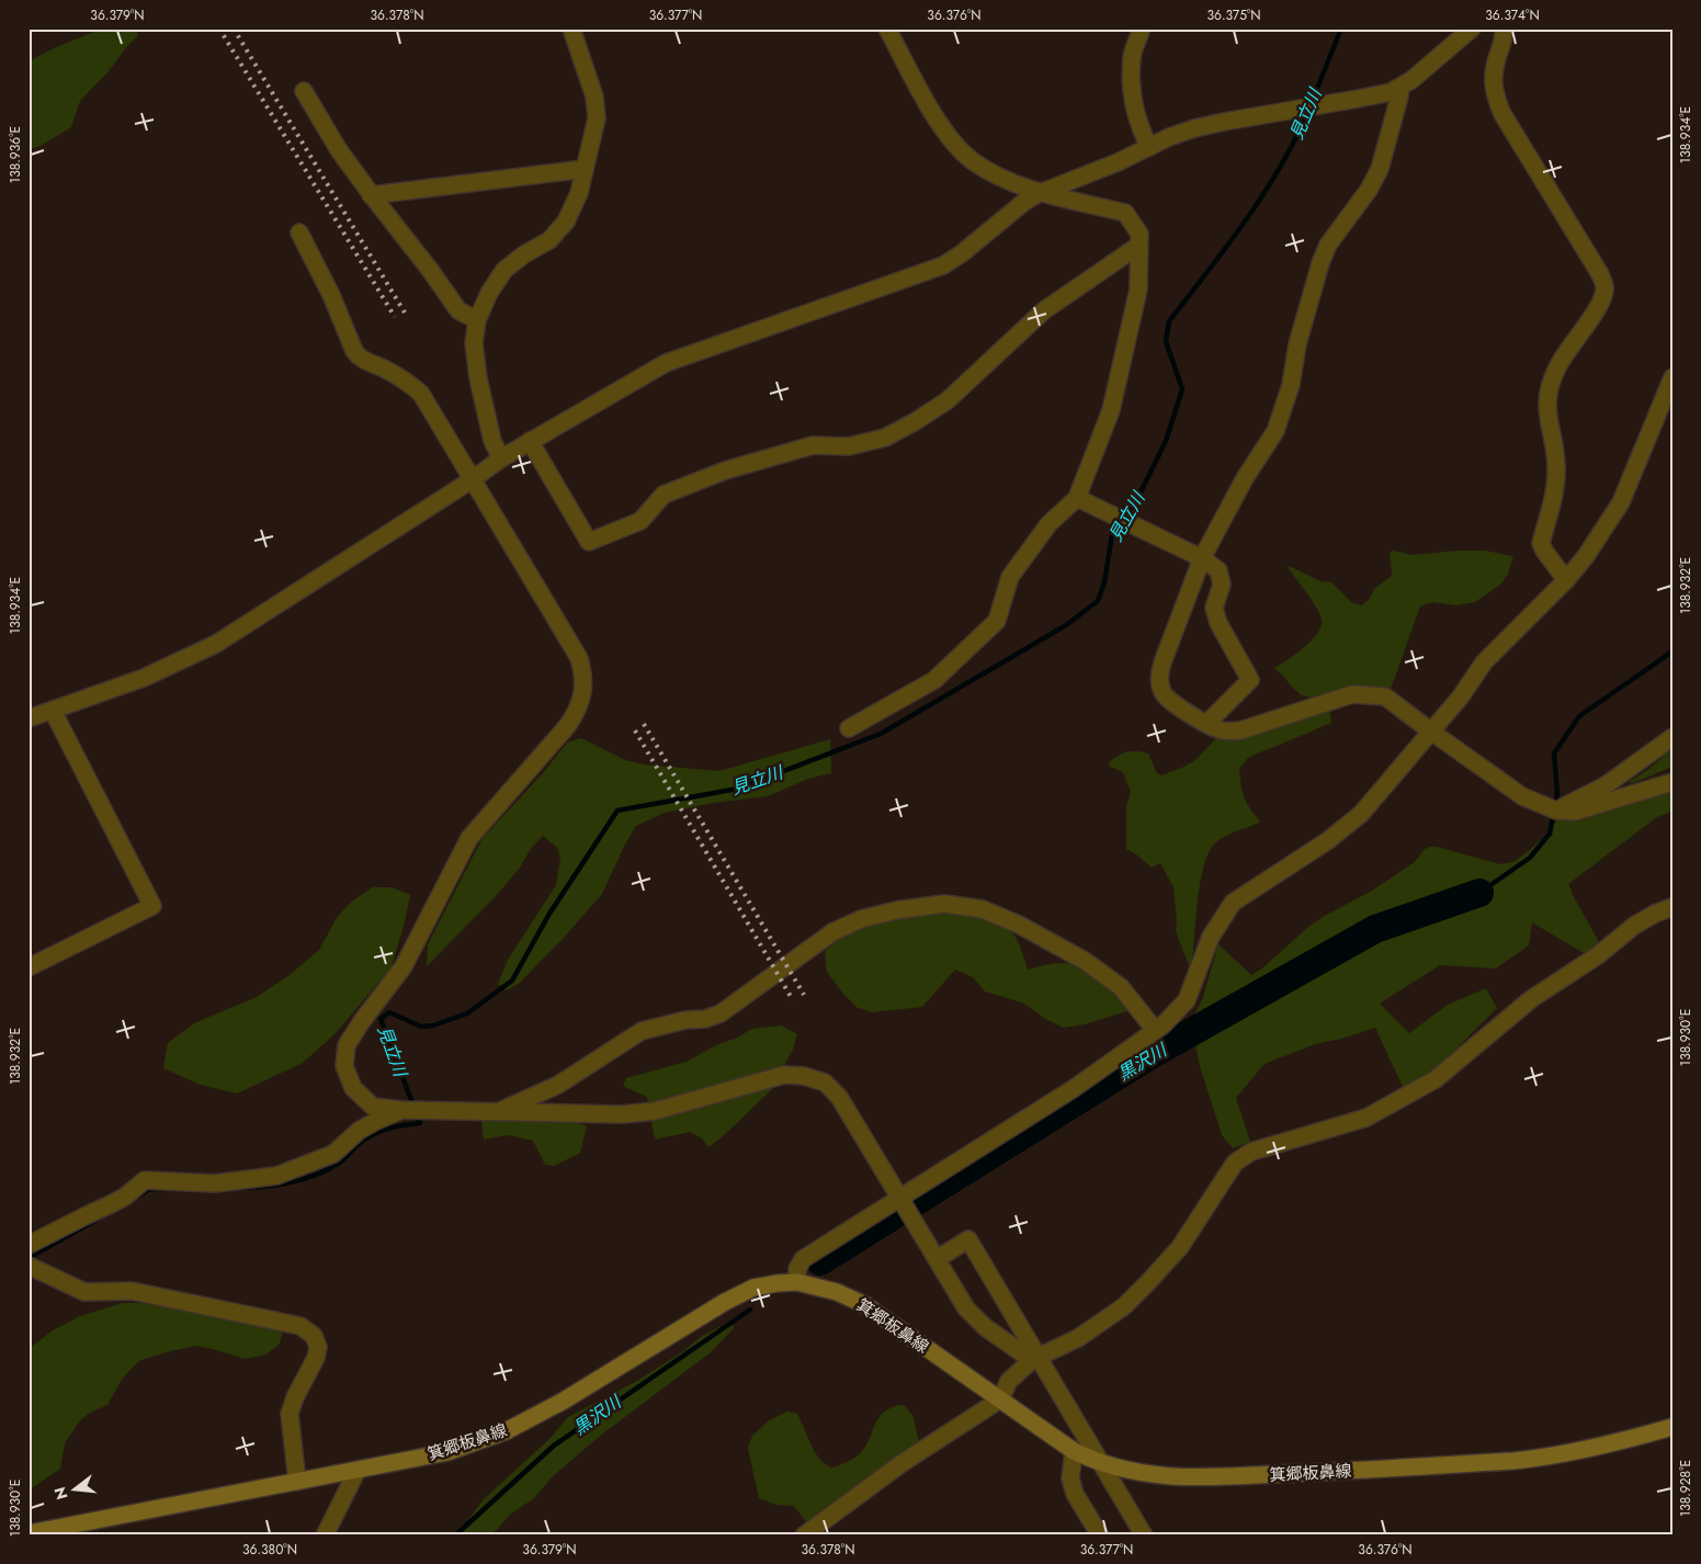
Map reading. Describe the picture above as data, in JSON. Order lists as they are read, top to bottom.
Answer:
{
  "streets": {
    "main road": ["箕郷板鼻線"]
  },
  "water": ["見立川", "黒沢川"],
  "north": "left",
  "coordinates": [
    "36.379°N",
    "36.378°N",
    "36.377°N",
    "36.376°N",
    "36.375°N",
    "36.374°N",
    "138.934°E",
    "138.936°E",
    "138.932°E",
    "138.930°E",
    "138.928°E",
    "36.380°N"
  ]
}
